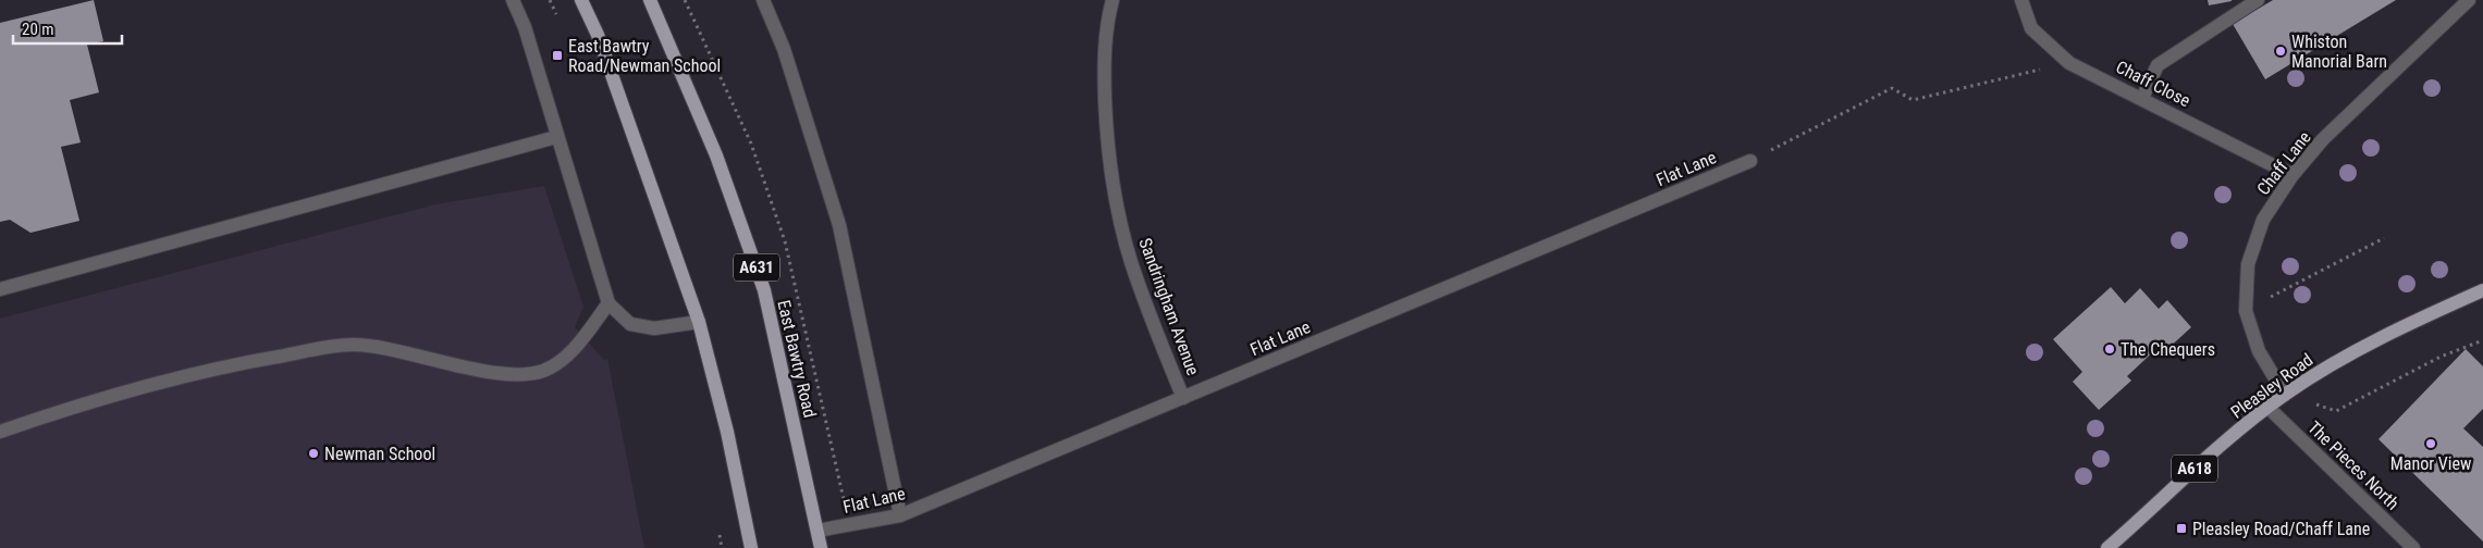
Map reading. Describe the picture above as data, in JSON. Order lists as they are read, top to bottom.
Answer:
{
  "streets": {
    "main road": [
      "A631",
      "East Bawtry Road",
      "Pleasley Road",
      "A618"
    ],
    "street": [
      "Chaff Close",
      "Chaff Lane",
      "Flat Lane",
      "Sandringham Avenue",
      "The Pieces North"
    ]
  },
  "crossings": [
    ["Chaff Close", "Chaff Lane"],
    ["Chaff Lane", "Pleasley Road"],
    ["Flat Lane", "Sandringham Avenue"],
    ["Flat Lane", "East Bawtry Road"],
    ["Pleasley Road", "The Pieces North"]
  ],
  "places": {
    "other": [
      "Whiston Manorial Barn",
      "The Chequers",
      "Manor View",
      "Newman School"
    ],
    "transit": ["East Bawtry Road/Newman School", "Pleasley Road/Chaff Lane"]
  },
  "scale_bar": "20 m"
}
